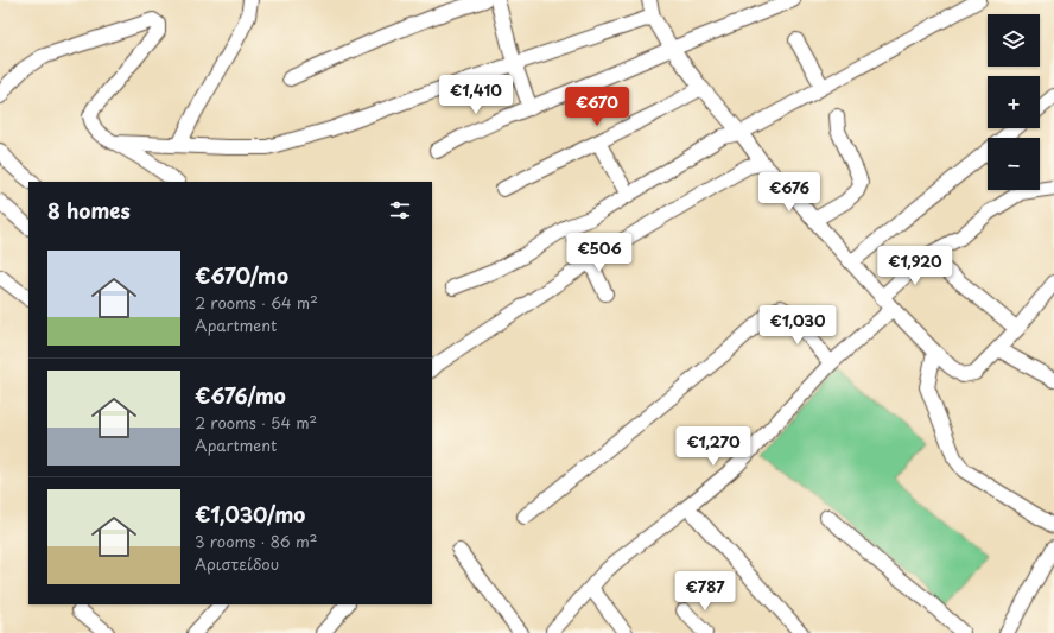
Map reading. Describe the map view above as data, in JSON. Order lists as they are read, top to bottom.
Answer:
{
  "page": {
    "map_buttons": ["+", "−"],
    "price": [
      "€1,410",
      "€670",
      "€676",
      "€506",
      "€1,920",
      "€1,030",
      "€1,270",
      "€787"
    ],
    "heading": "8 homes",
    "list": [
      {
        "name": "€670/mo",
        "note": "2 rooms · 64 m² · Apartment"
      },
      {
        "name": "€676/mo",
        "note": "2 rooms · 54 m² · Apartment"
      },
      {
        "name": "€1,030/mo",
        "note": "3 rooms · 86 m² · Αριστείδου"
      }
    ]
  }
}
